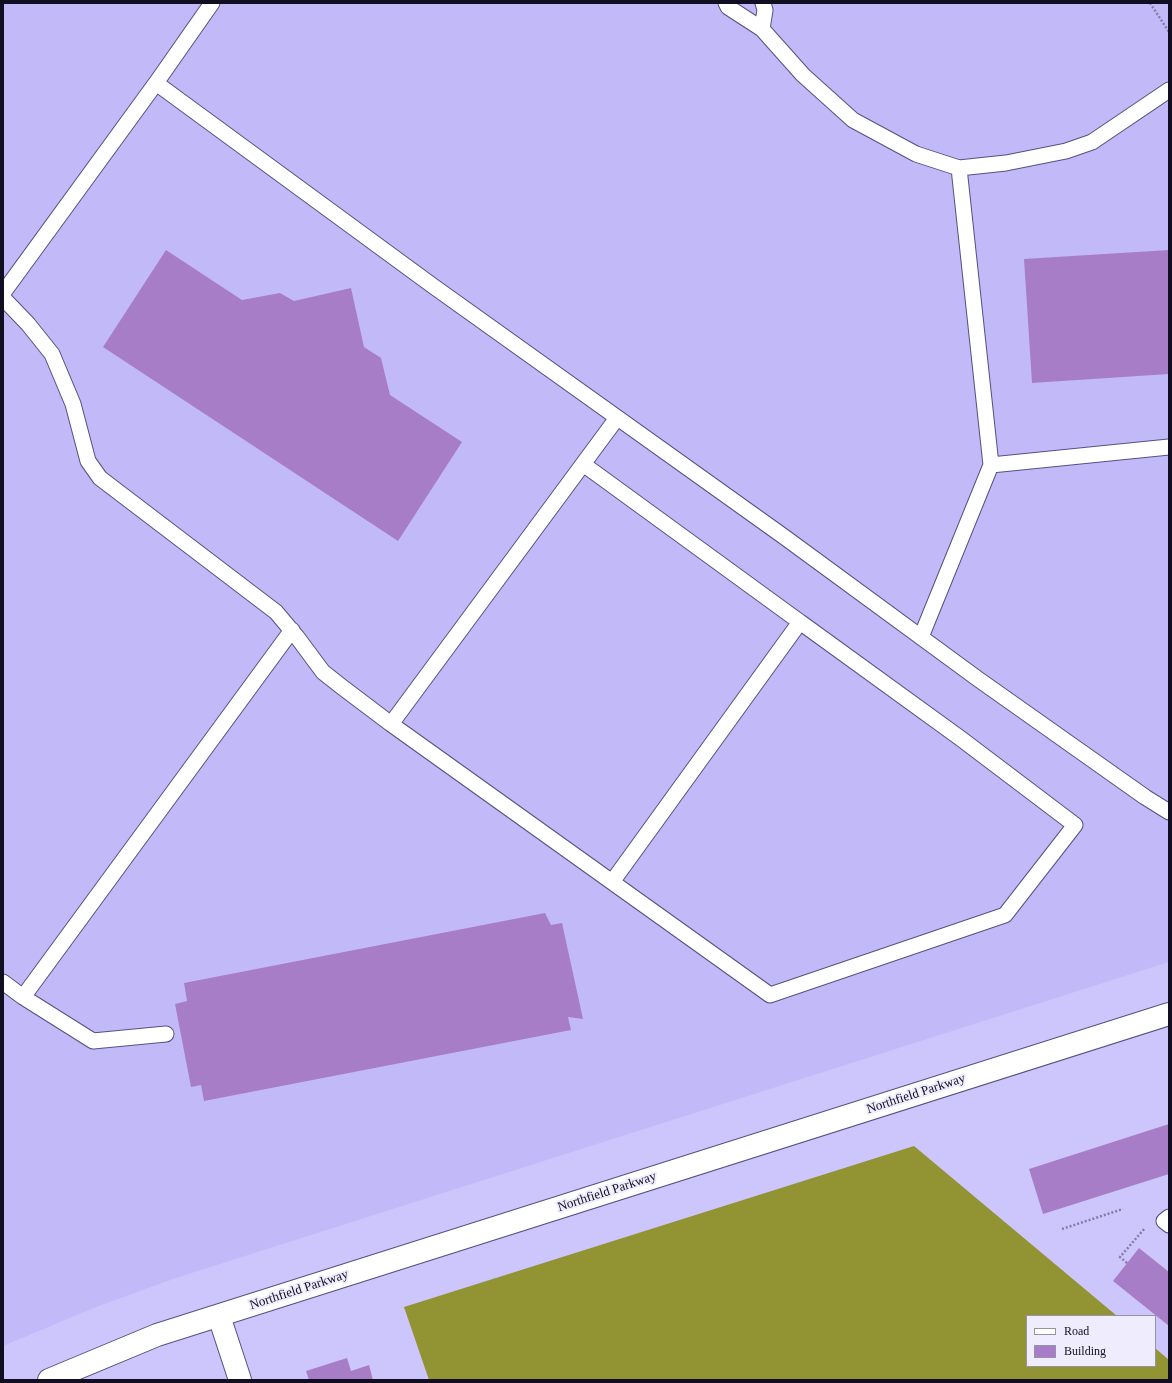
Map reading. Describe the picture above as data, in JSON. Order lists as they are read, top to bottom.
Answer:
{
  "streets": {
    "street": ["Northfield Parkway"]
  },
  "legend": ["Road", "Building"]
}
